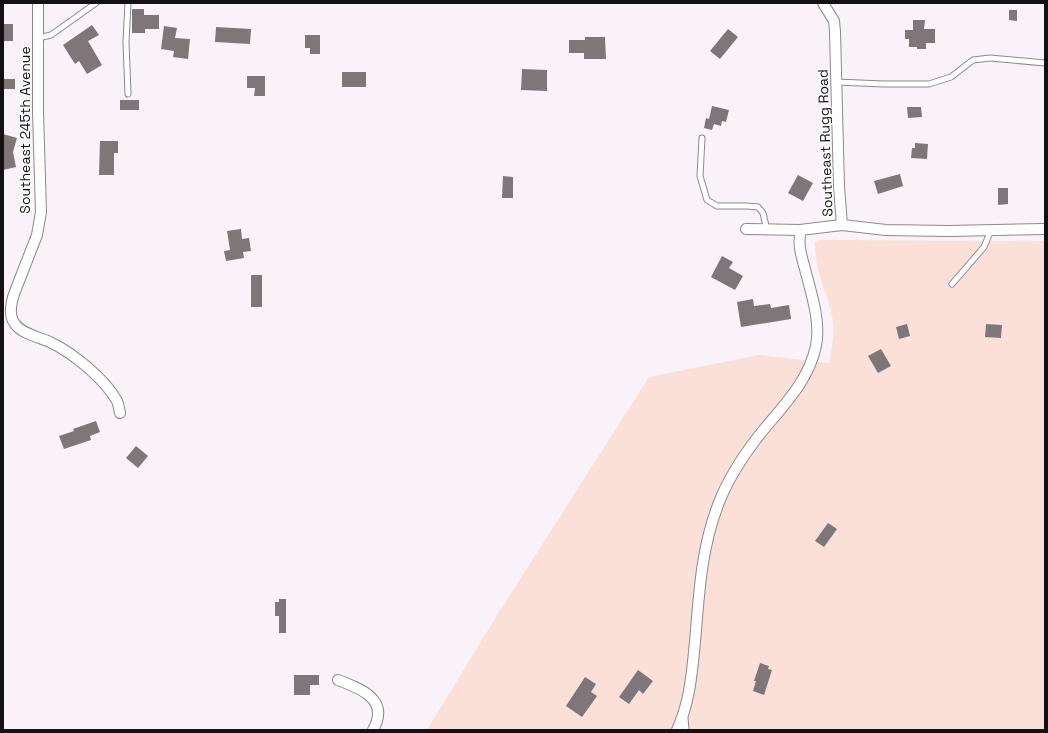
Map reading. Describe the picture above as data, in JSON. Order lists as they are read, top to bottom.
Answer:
{
  "streets": {
    "street": ["Southeast 245th Avenue", "Southeast Rugg Road"]
  }
}
